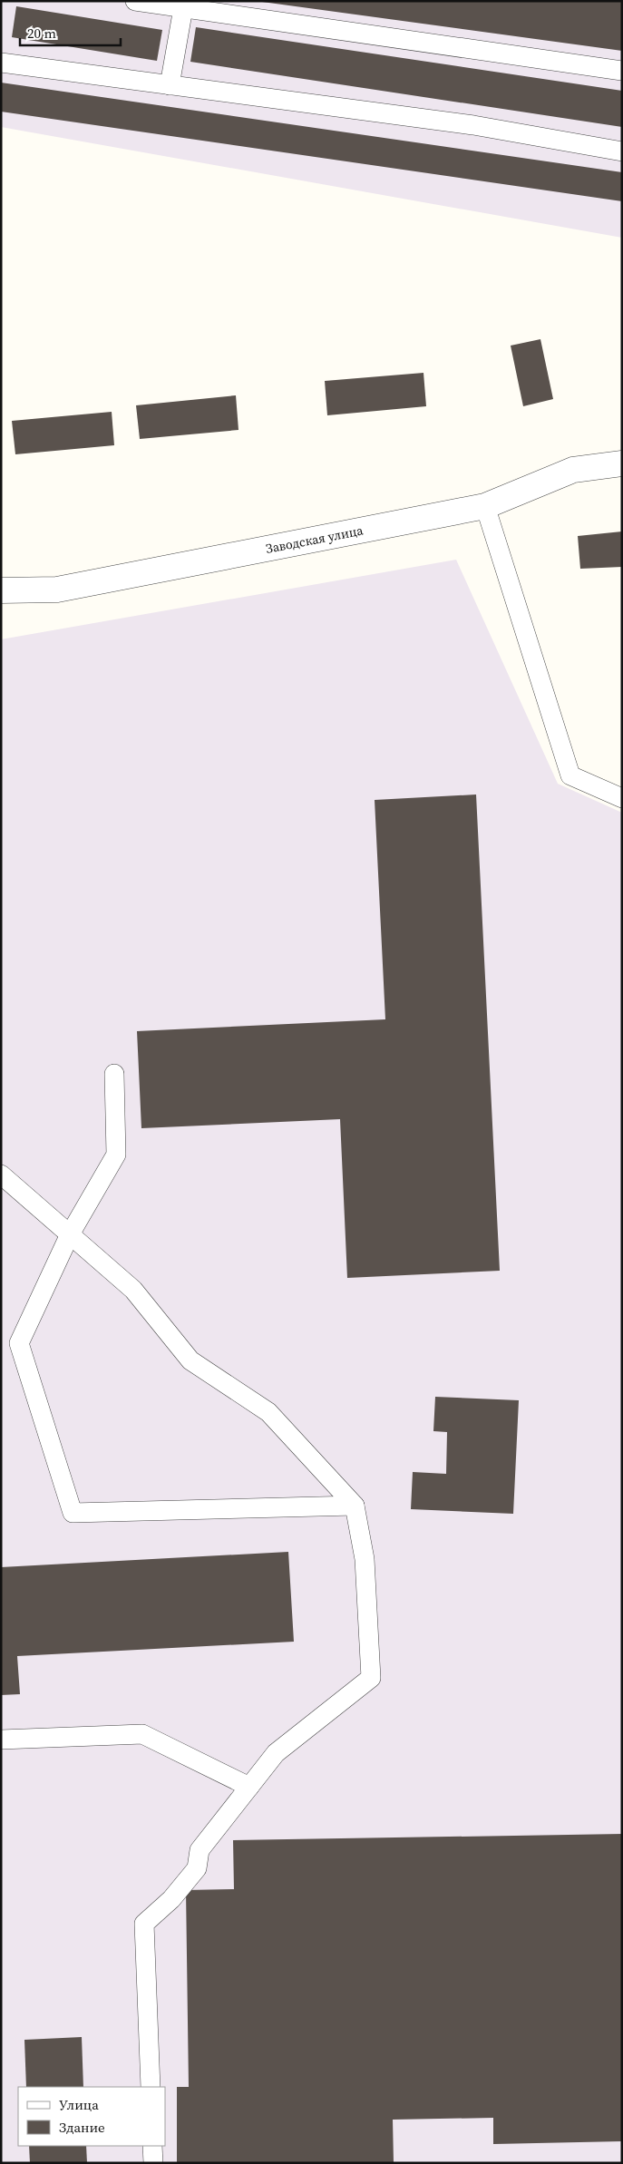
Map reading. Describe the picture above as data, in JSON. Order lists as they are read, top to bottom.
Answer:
{
  "streets": {
    "street": ["Заводская улица"]
  },
  "legend": ["Улица", "Здание"],
  "scale_bar": "20 m"
}
